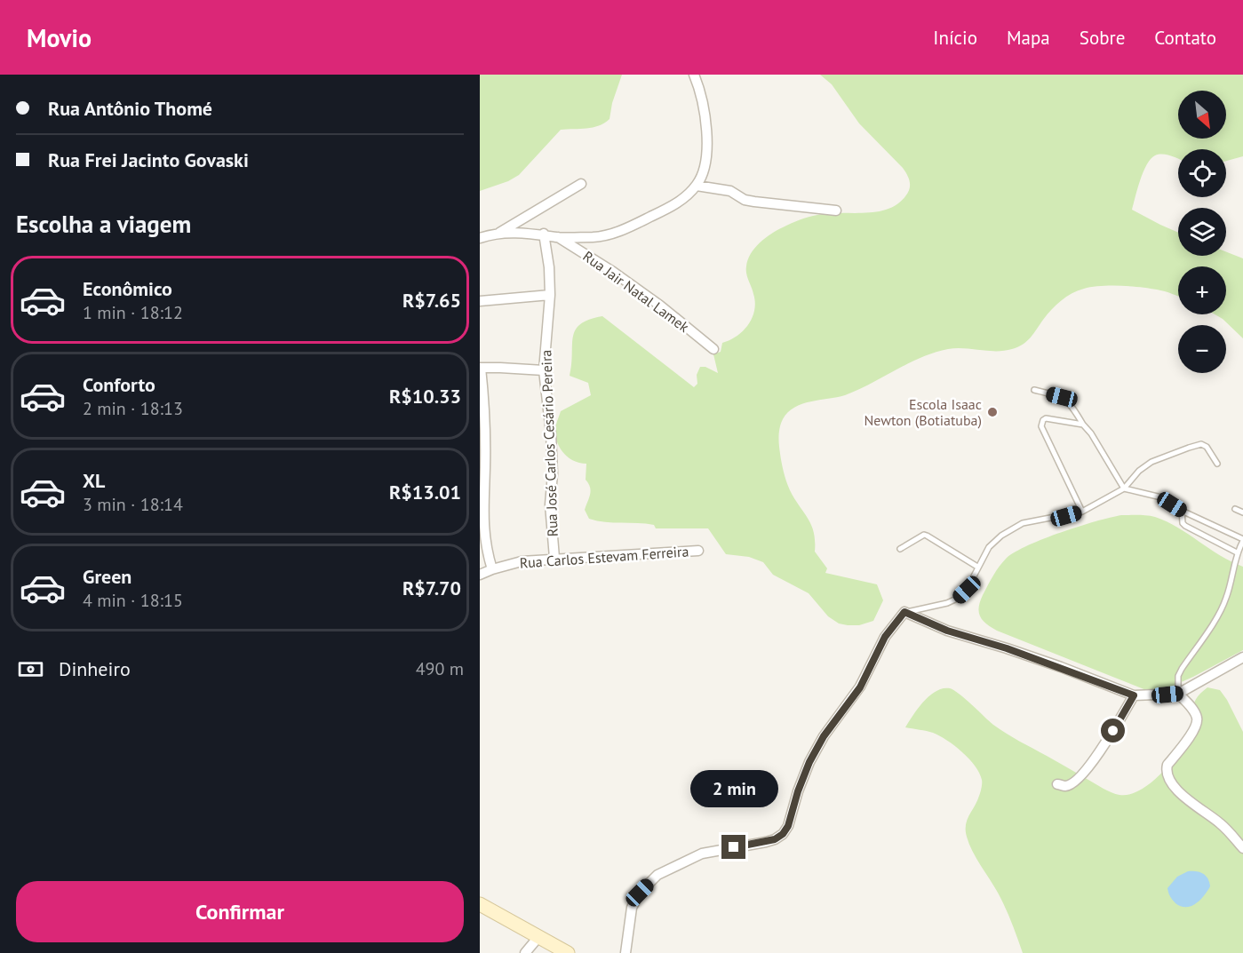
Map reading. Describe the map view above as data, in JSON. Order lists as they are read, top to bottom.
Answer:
{
  "streets": {
    "street": ["Rua Jair Natal Lamek", "Rua José Carlos Cesário Pereira", "Rua Carlos Estevam Ferreira"]
  },
  "crossings": [
    ["Rua José Carlos Cesário Pereira", "Rua Carlos Estevam Ferreira"]
  ],
  "places": ["Escola Isaac Newton (Botiatuba)"],
  "north": "bottom right",
  "page": {
    "header": "Movio",
    "nav": [
      "Início",
      "Mapa",
      "Sobre",
      "Contato"
    ],
    "banner": ["Rua Antônio Thomé", "Rua Frei Jacinto Govaski"],
    "map_buttons": ["+", "−"],
    "heading": "Escolha a viagem",
    "list": [
      {
        "name": "Econômico",
        "note": "1 min · 18:12",
        "value": "R$7.65"
      },
      {
        "name": "Conforto",
        "note": "2 min · 18:13",
        "value": "R$10.33"
      },
      {
        "name": "XL",
        "note": "3 min · 18:14",
        "value": "R$13.01"
      },
      {
        "name": "Green",
        "note": "4 min · 18:15",
        "value": "R$7.70"
      }
    ],
    "pay": ["Dinheiro", "490 m"],
    "bubble": "2 min",
    "buttons": "Confirmar"
  }
}
